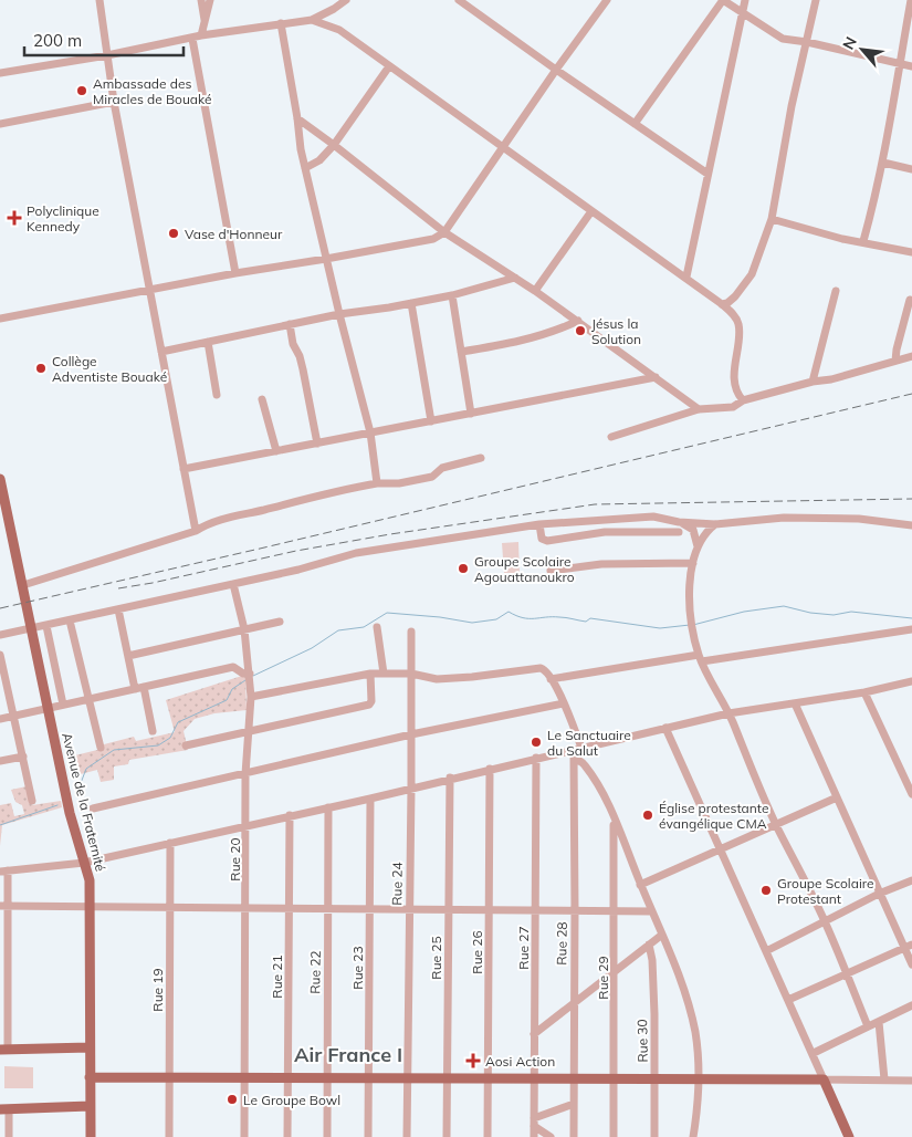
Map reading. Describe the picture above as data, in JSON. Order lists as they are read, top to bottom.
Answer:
{
  "streets": {
    "main road": ["Avenue de la Fraternité"],
    "street": [
      "Rue 20",
      "Rue 24",
      "Rue 28",
      "Rue 27",
      "Rue 26",
      "Rue 25",
      "Rue 23",
      "Rue 22",
      "Rue 21",
      "Rue 29",
      "Rue 19",
      "Rue 30"
    ]
  },
  "districts": ["Air France I"],
  "places": {
    "other": [
      "Ambassade des Miracles de Bouaké",
      "Vase d'Honneur",
      "Jésus la Solution",
      "Collège Adventiste Bouaké",
      "Groupe Scolaire Agouattanoukro",
      "Le Sanctuaire du Salut",
      "Église protestante évangélique CMA",
      "Groupe Scolaire Protestant",
      "Le Groupe Bowl"
    ],
    "health": ["Polyclinique Kennedy", "Aosi Action"]
  },
  "scale_bar": "200 m",
  "north": "top left"
}
